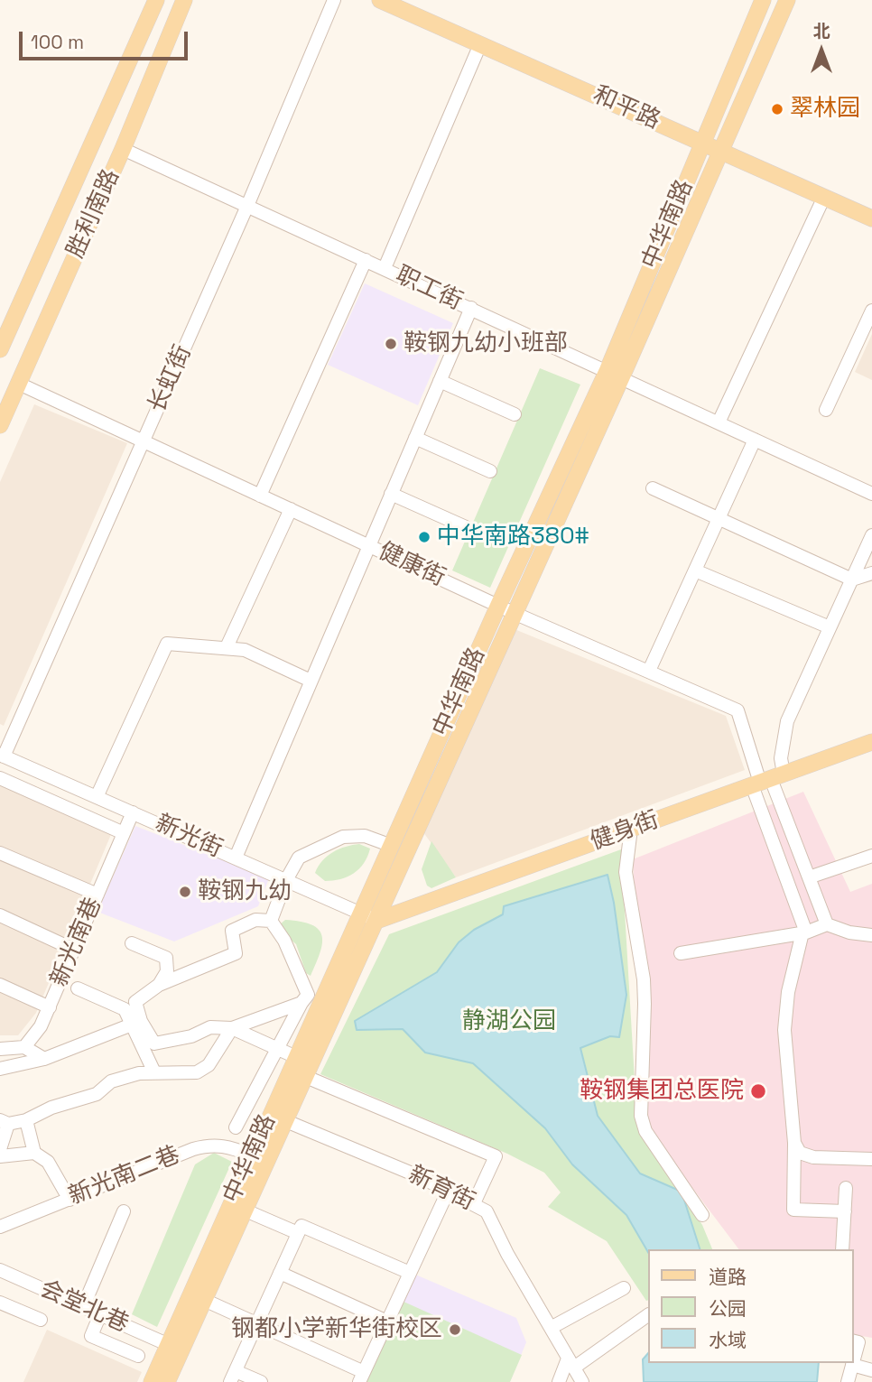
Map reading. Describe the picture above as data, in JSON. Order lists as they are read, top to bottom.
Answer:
{
  "streets": {
    "main road": [
      "和平路",
      "胜利南路",
      "中华南路",
      "健身街"
    ],
    "street": [
      "职工街",
      "长虹街",
      "健康街",
      "新光街",
      "新光南巷",
      "新光南二巷",
      "新育街",
      "会堂北巷"
    ]
  },
  "crossings": [
    ["和平路", "中华南路"],
    ["胜利南路", "职工街"],
    ["胜利南路", "健康街"],
    ["中华南路", "职工街"],
    ["中华南路", "健康街"],
    ["中华南路", "健身街"],
    ["中华南路", "新光街"],
    ["中华南路", "新光南二巷"],
    ["中华南路", "会堂北巷"],
    ["职工街", "长虹街"],
    ["长虹街", "健康街"],
    ["长虹街", "新光街"],
    ["健康街", "健身街"],
    ["健身街", "新光街"],
    ["新光街", "新光南巷"]
  ],
  "parks": ["静湖公园"],
  "places": [
    "翠林园",
    "鞍钢九幼小班部",
    "中华南路380#",
    "鞍钢九幼",
    "鞍钢集团总医院",
    "钢都小学新华街校区"
  ],
  "legend": ["道路", "公园", "水域"],
  "scale_bar": "100 m",
  "north": "top"
}
